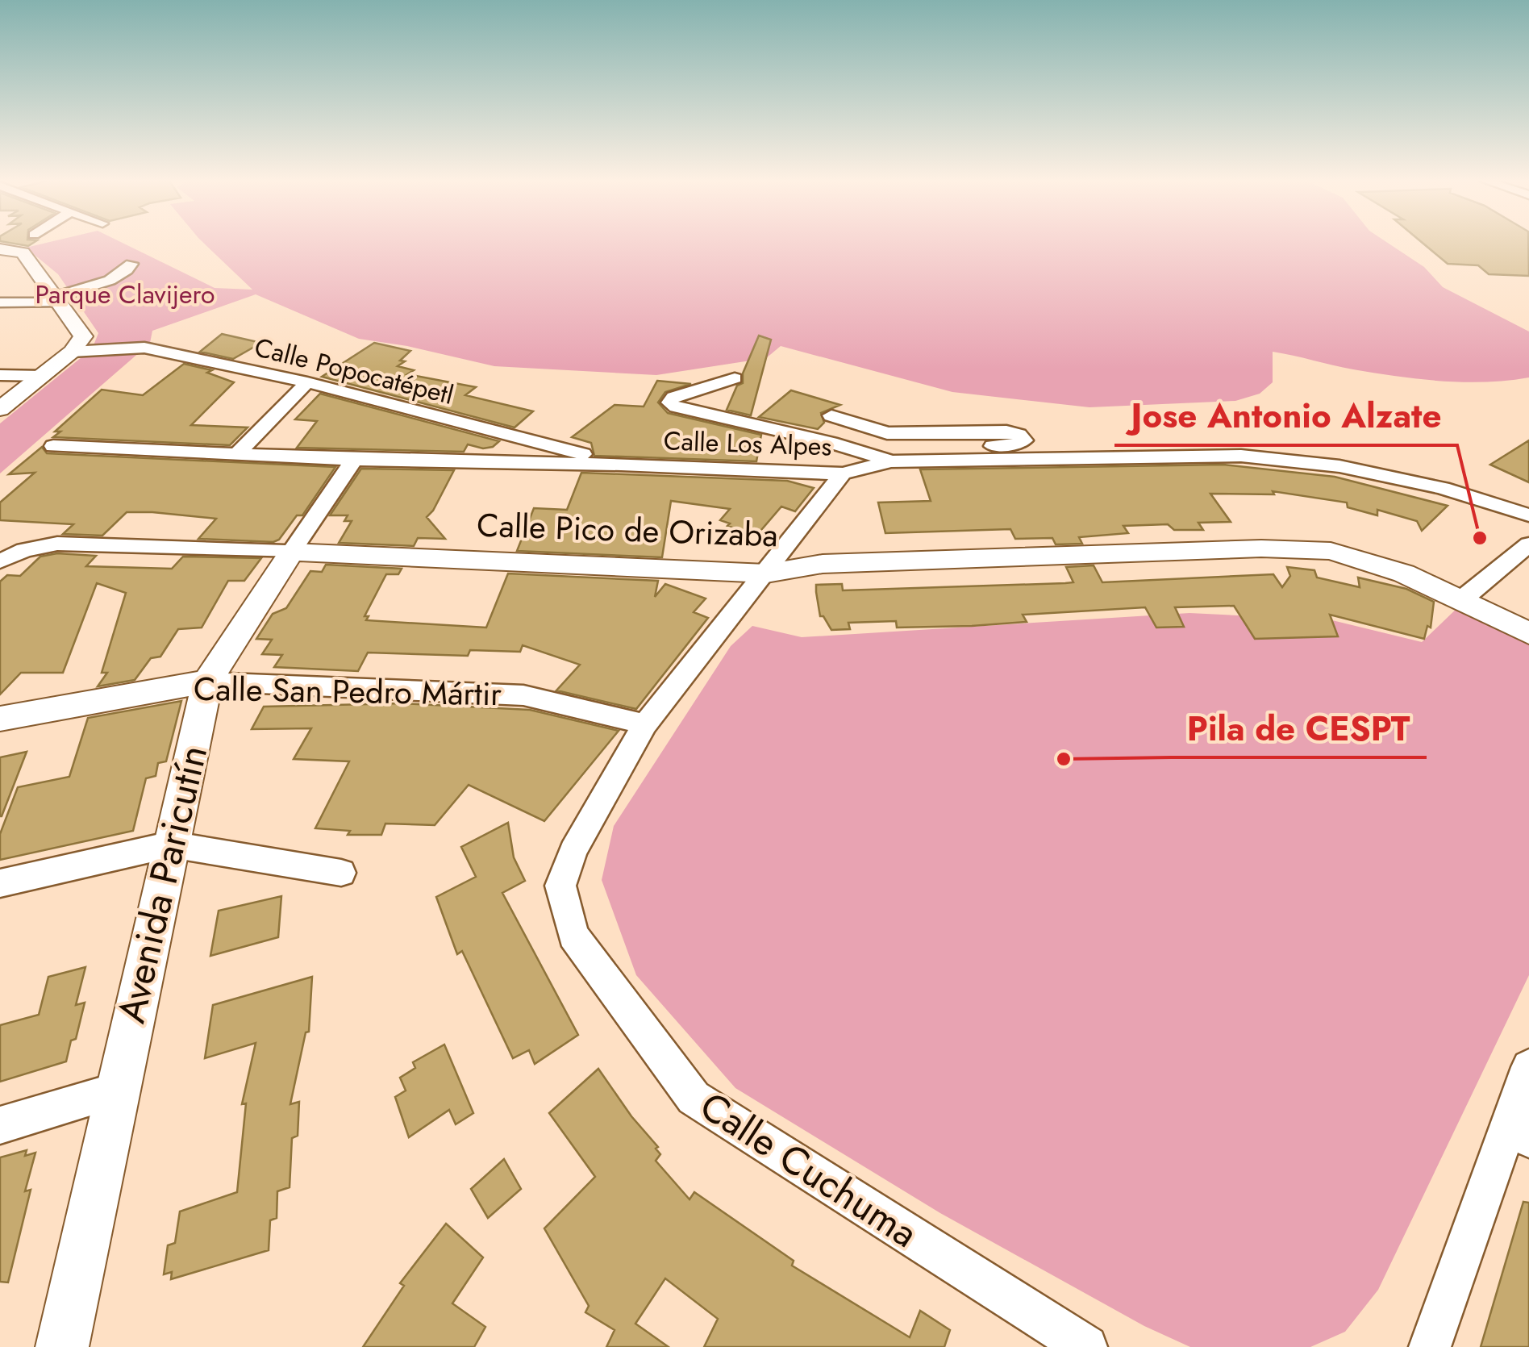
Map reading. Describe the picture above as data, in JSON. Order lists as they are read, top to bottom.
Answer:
{
  "streets": {
    "street": [
      "Calle Popocatépetl",
      "Calle Los Alpes",
      "Calle Pico de Orizaba",
      "Calle San Pedro Mártir",
      "Avenida Paricutín",
      "Calle Cuchuma"
    ]
  },
  "crossings": [
    ["Calle Popocatépetl", "Calle Los Alpes"],
    ["Calle Los Alpes", "Avenida Paricutín"],
    ["Calle Los Alpes", "Calle Cuchuma"],
    ["Calle Pico de Orizaba", "Avenida Paricutín"],
    ["Calle Pico de Orizaba", "Calle Cuchuma"],
    ["Calle San Pedro Mártir", "Avenida Paricutín"],
    ["Calle San Pedro Mártir", "Calle Cuchuma"]
  ],
  "parks": ["Parque Clavijero"],
  "places": ["Jose Antonio Alzate", "Pila de CESPT"]
}
